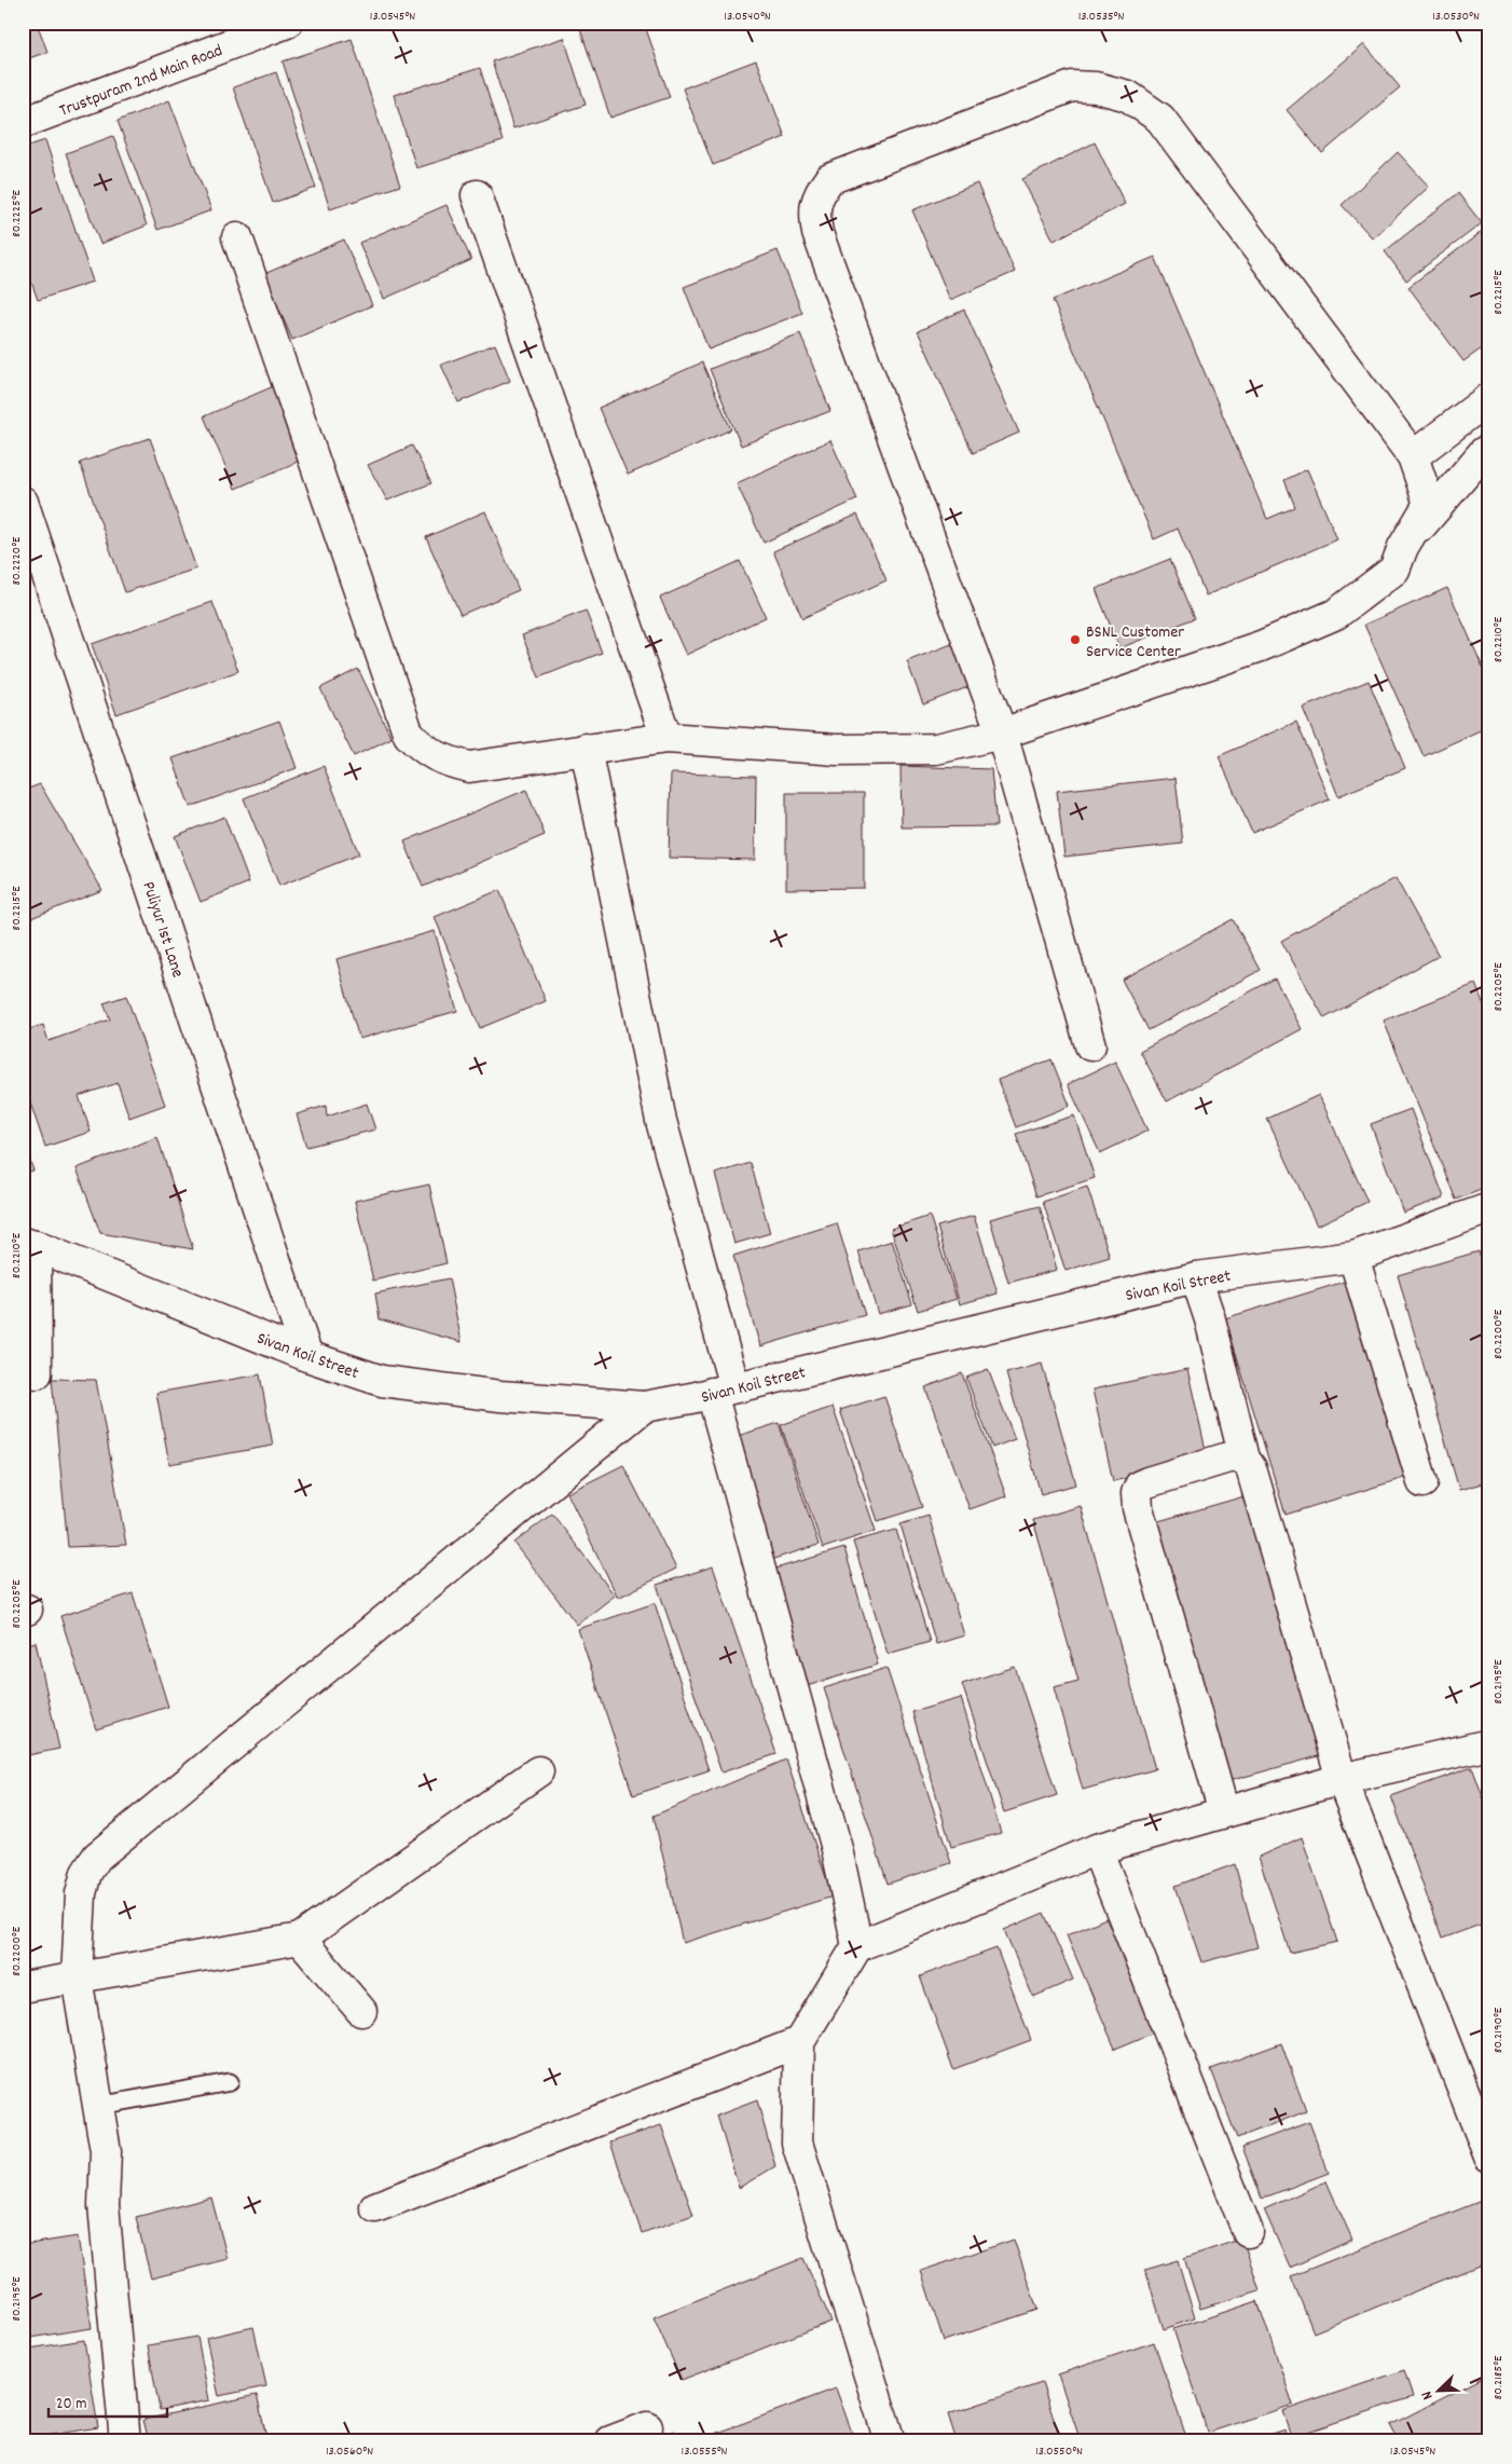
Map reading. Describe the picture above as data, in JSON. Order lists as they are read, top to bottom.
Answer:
{
  "streets": {
    "street": ["Trustpuram 2nd Main Road", "Puliyur 1st Lane", "Sivan Koil Street"]
  },
  "crossings": [
    ["Puliyur 1st Lane", "Sivan Koil Street"]
  ],
  "places": ["BSNL Customer Service Center"],
  "scale_bar": "20 m",
  "north": "bottom left",
  "coordinates": [
    "13.0545°N",
    "13.0540°N",
    "13.0535°N",
    "13.0530°N",
    "80.2225°E",
    "80.2215°E",
    "80.2220°E",
    "80.2210°E",
    "80.2205°E",
    "80.2200°E",
    "80.2195°E",
    "80.2190°E",
    "80.2185°E",
    "13.0560°N",
    "13.0555°N",
    "13.0550°N"
  ]
}
